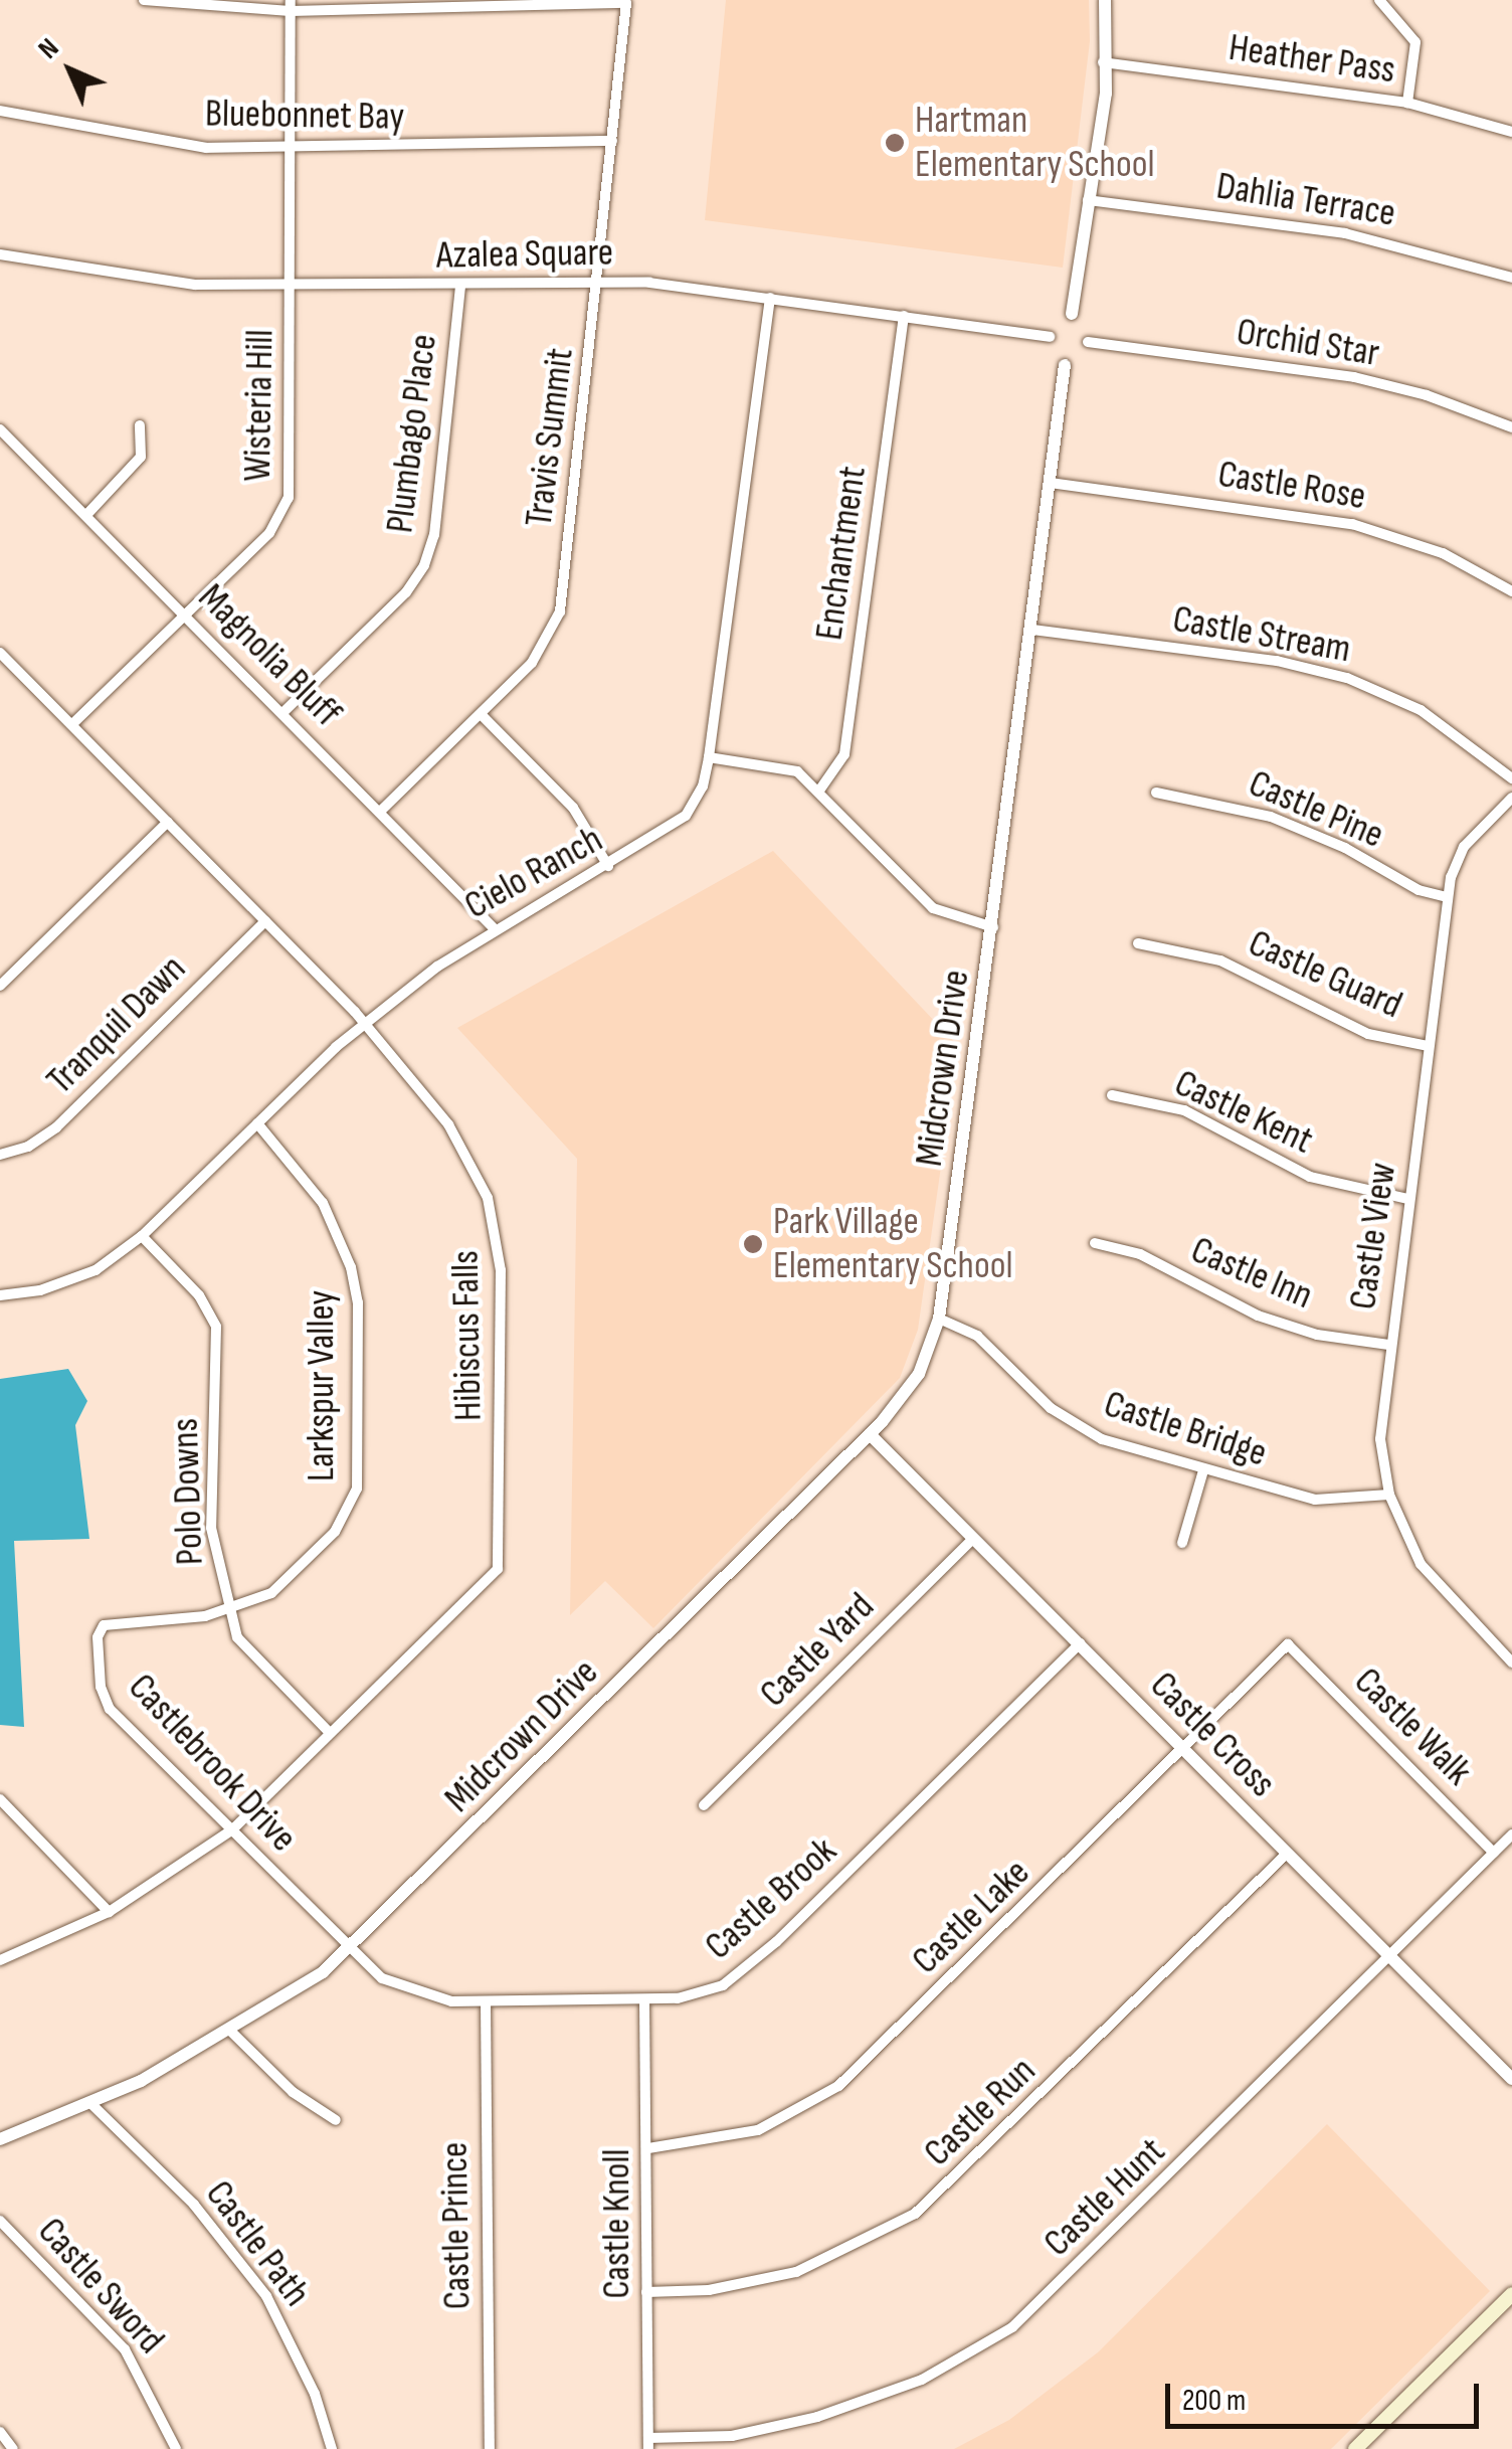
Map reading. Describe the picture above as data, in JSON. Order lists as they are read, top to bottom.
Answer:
{
  "streets": {
    "street": [
      "Heather Pass",
      "Bluebonnet Bay",
      "Dahlia Terrace",
      "Azalea Square",
      "Orchid Star",
      "Wisteria Hill",
      "Plumbago Place",
      "Travis Summit",
      "Castle Rose",
      "Enchantment",
      "Castle Stream",
      "Magnolia Bluff",
      "Castle Pine",
      "Cielo Ranch",
      "Castle Guard",
      "Tranquil Dawn",
      "Midcrown Drive",
      "Castle Kent",
      "Castle View",
      "Castle Inn",
      "Hibiscus Falls",
      "Larkspur Valley",
      "Castle Bridge",
      "Polo Downs",
      "Castle Yard",
      "Castle Walk",
      "Castle Cross",
      "Castlebrook Drive",
      "Castle Brook",
      "Castle Lake",
      "Castle Run",
      "Castle Hunt",
      "Castle Knoll",
      "Castle Prince",
      "Castle Path",
      "Castle Sword"
    ]
  },
  "crossings": [
    ["Bluebonnet Bay", "Wisteria Hill"],
    ["Bluebonnet Bay", "Travis Summit"],
    ["Azalea Square", "Wisteria Hill"],
    ["Azalea Square", "Plumbago Place"],
    ["Azalea Square", "Travis Summit"],
    ["Azalea Square", "Enchantment"],
    ["Azalea Square", "Cielo Ranch"],
    ["Wisteria Hill", "Travis Summit"],
    ["Wisteria Hill", "Magnolia Bluff"],
    ["Wisteria Hill", "Hibiscus Falls"],
    ["Plumbago Place", "Magnolia Bluff"],
    ["Travis Summit", "Magnolia Bluff"],
    ["Castle Rose", "Midcrown Drive"],
    ["Castle Stream", "Midcrown Drive"],
    ["Magnolia Bluff", "Cielo Ranch"],
    ["Castle Pine", "Castle View"],
    ["Cielo Ranch", "Hibiscus Falls"],
    ["Cielo Ranch", "Larkspur Valley"],
    ["Cielo Ranch", "Polo Downs"],
    ["Castle Guard", "Castle View"],
    ["Tranquil Dawn", "Hibiscus Falls"],
    ["Midcrown Drive", "Castle Bridge"],
    ["Midcrown Drive", "Castle Cross"],
    ["Midcrown Drive", "Castle Brook"],
    ["Midcrown Drive", "Castle Path"],
    ["Castle Kent", "Castle View"],
    ["Castle View", "Castle Inn"],
    ["Castle View", "Castle Bridge"],
    ["Hibiscus Falls", "Polo Downs"],
    ["Hibiscus Falls", "Castlebrook Drive"],
    ["Larkspur Valley", "Polo Downs"],
    ["Larkspur Valley", "Castlebrook Drive"],
    ["Castle Yard", "Castle Cross"],
    ["Castle Walk", "Castle Lake"],
    ["Castle Walk", "Castle Hunt"],
    ["Castle Cross", "Castle Brook"],
    ["Castle Cross", "Castle Lake"],
    ["Castle Cross", "Castle Run"],
    ["Castle Cross", "Castle Hunt"],
    ["Castlebrook Drive", "Castle Brook"],
    ["Castle Brook", "Castle Knoll"],
    ["Castle Brook", "Castle Prince"],
    ["Castle Lake", "Castle Knoll"],
    ["Castle Run", "Castle Knoll"],
    ["Castle Hunt", "Castle Knoll"]
  ],
  "places": ["Hartman Elementary School", "Park Village Elementary School"],
  "scale_bar": "200 m",
  "north": "top left"
}
